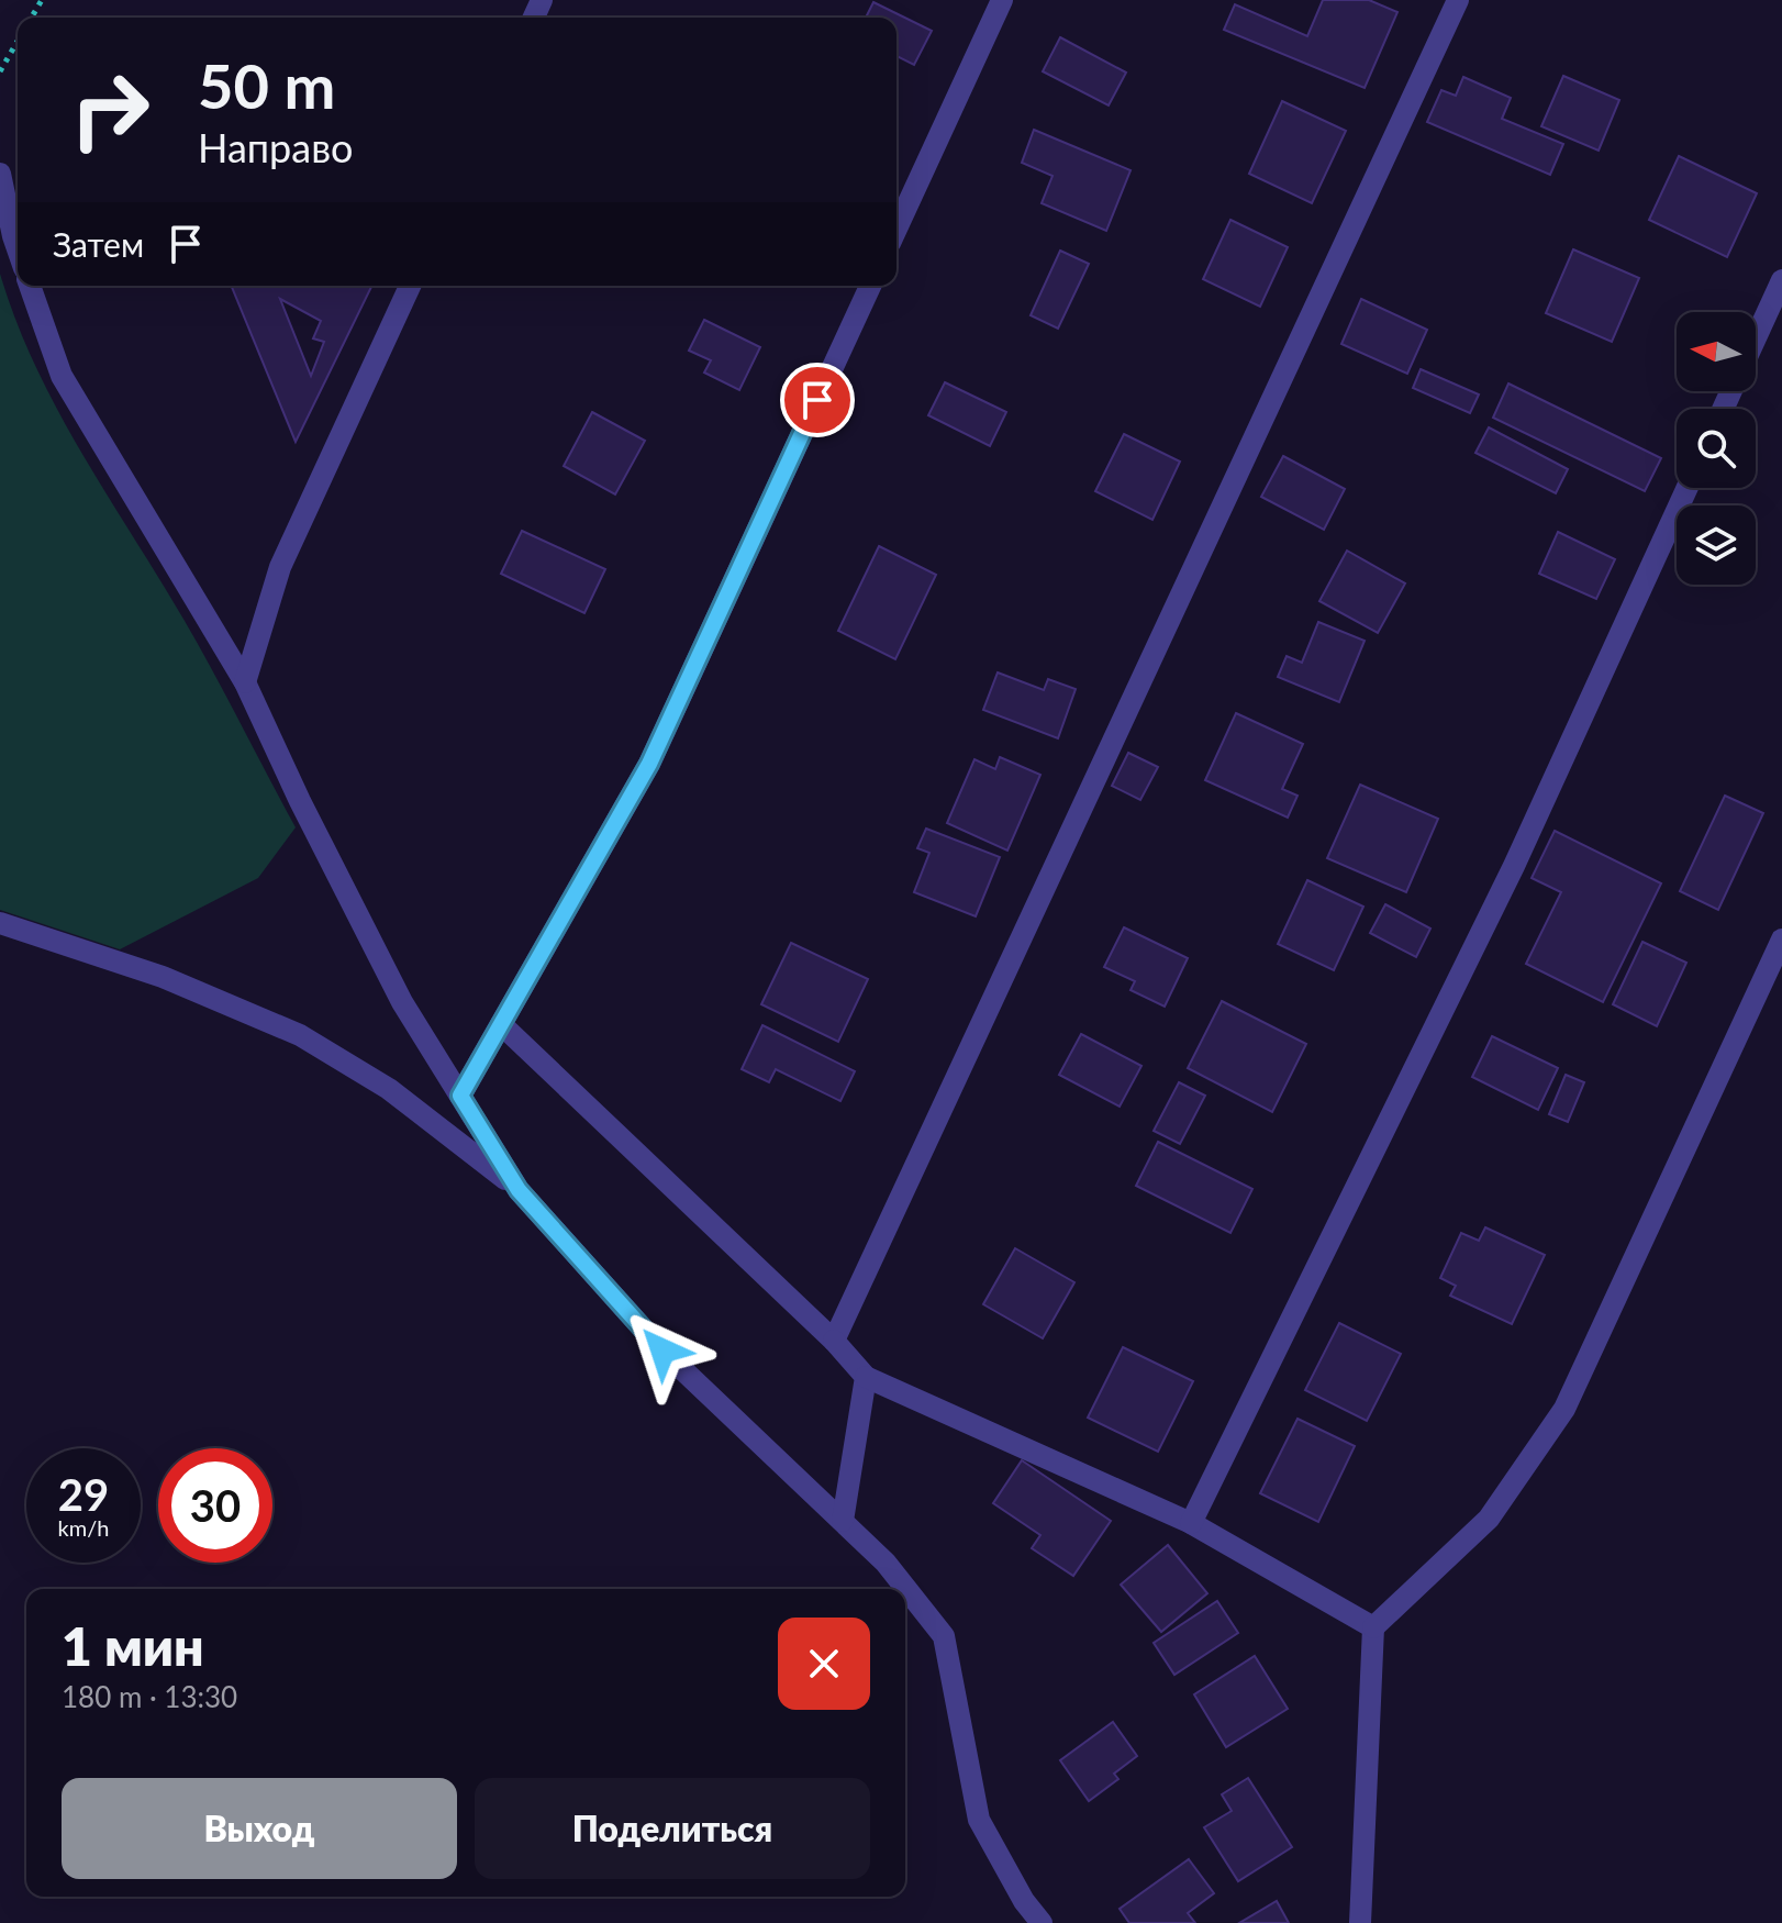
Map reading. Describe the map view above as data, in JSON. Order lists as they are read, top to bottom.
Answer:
{
  "north": "left",
  "page": {
    "turn": ["50 m", "Направо"],
    "then": "Затем",
    "speed": "29 km/h",
    "limit": "30",
    "heading": ["1 мин", "180 m · 13:30"],
    "buttons": ["Выход", "Поделиться"]
  }
}
